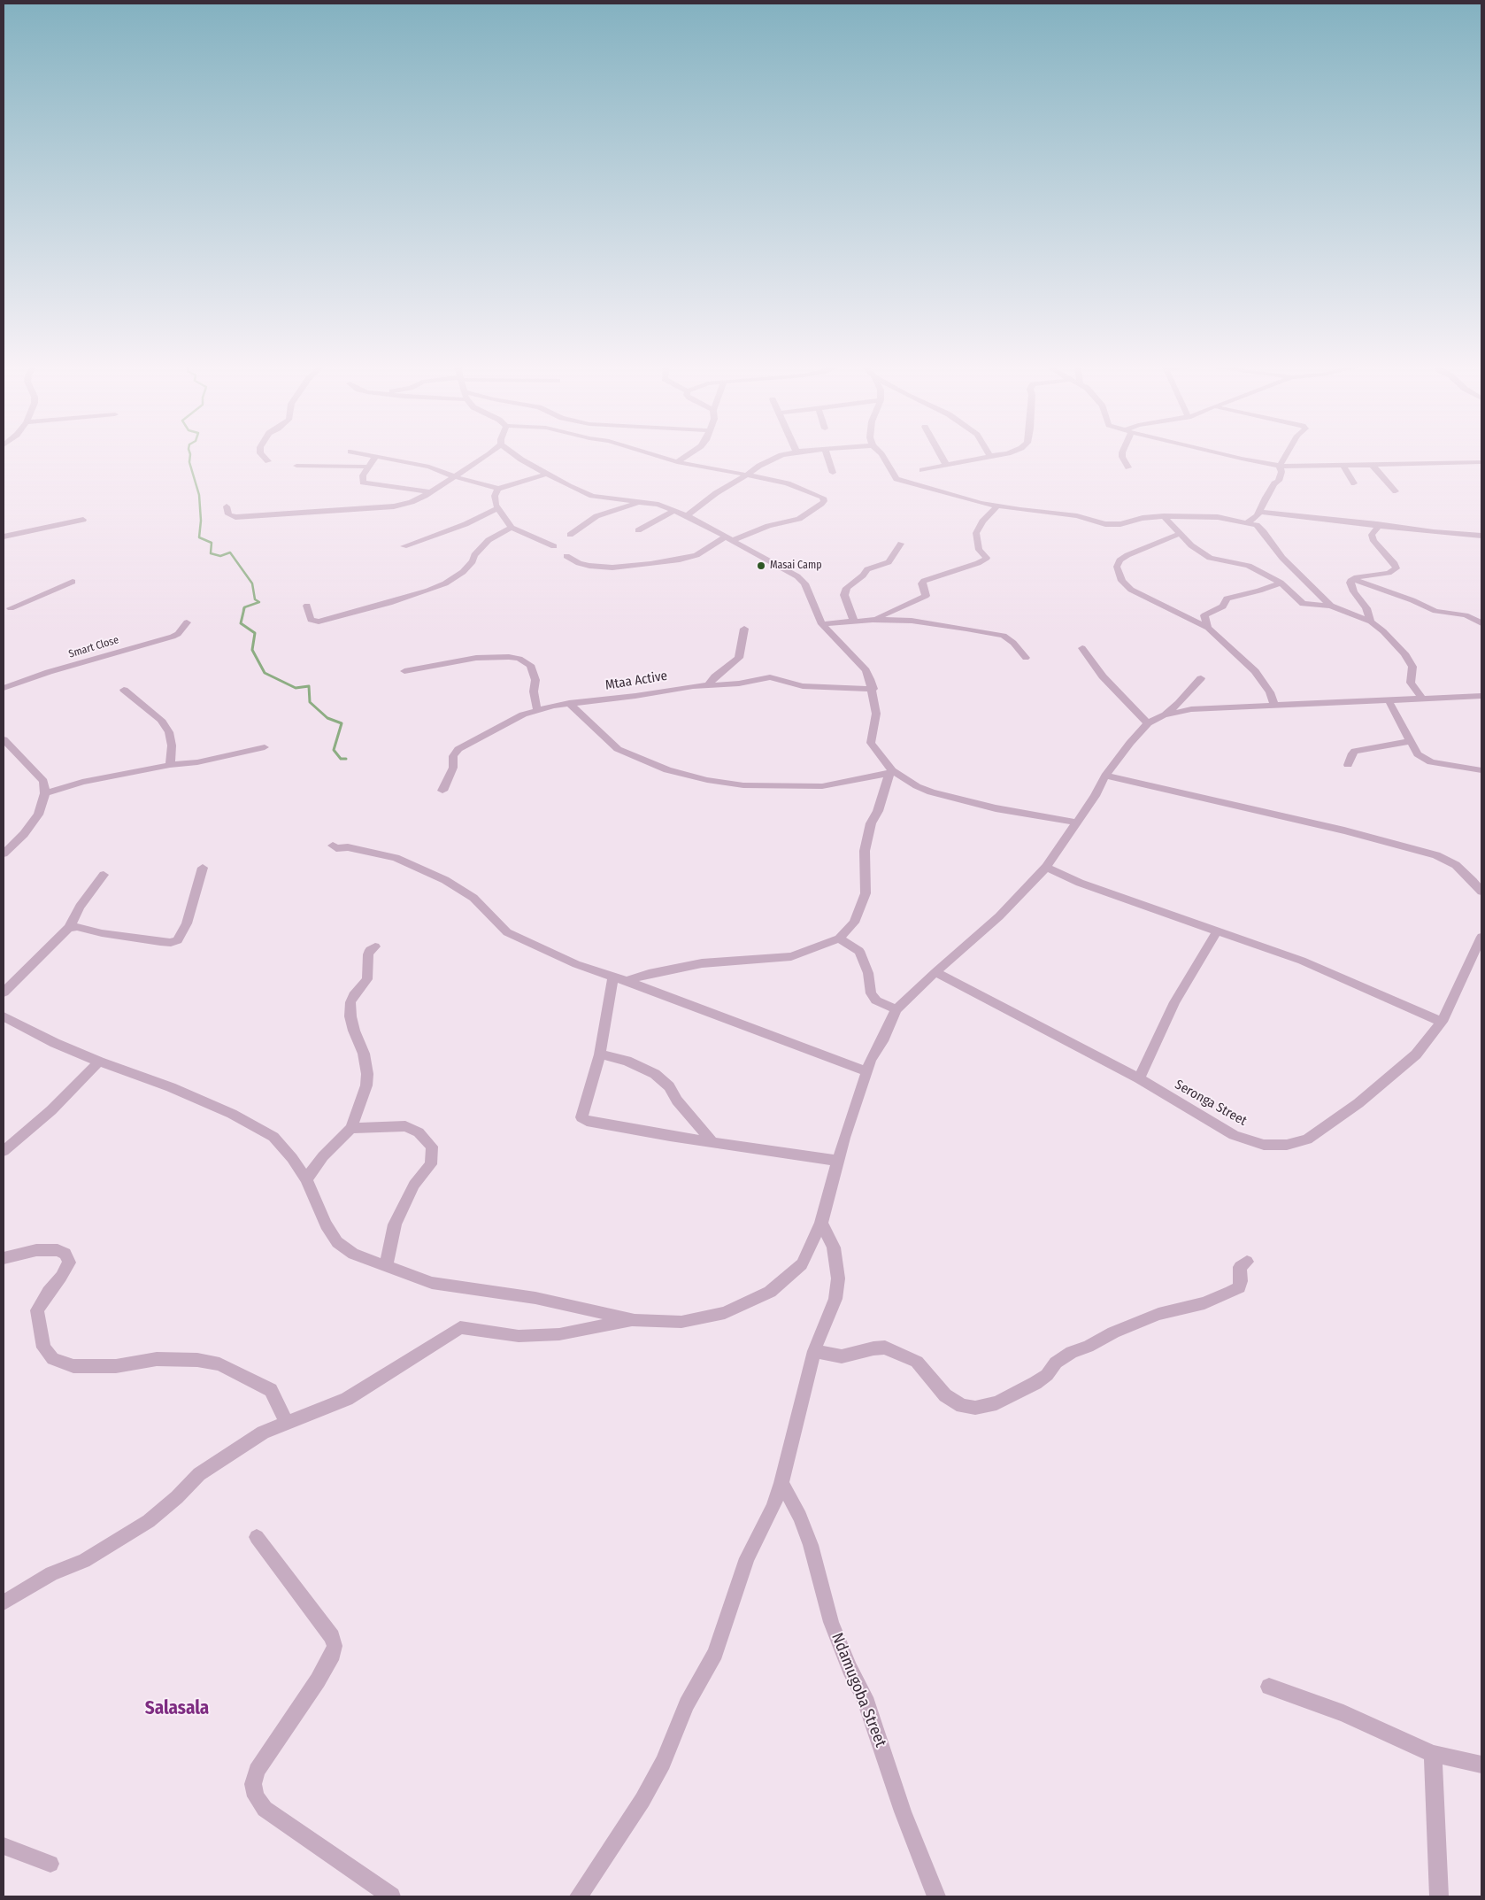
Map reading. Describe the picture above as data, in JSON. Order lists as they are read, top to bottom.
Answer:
{
  "streets": {
    "street": [
      "Smart Close",
      "Mtaa Active",
      "Seronga Street",
      "Ndamugoba Street"
    ]
  },
  "districts": ["Salasala"],
  "places": ["Masai Camp"]
}
